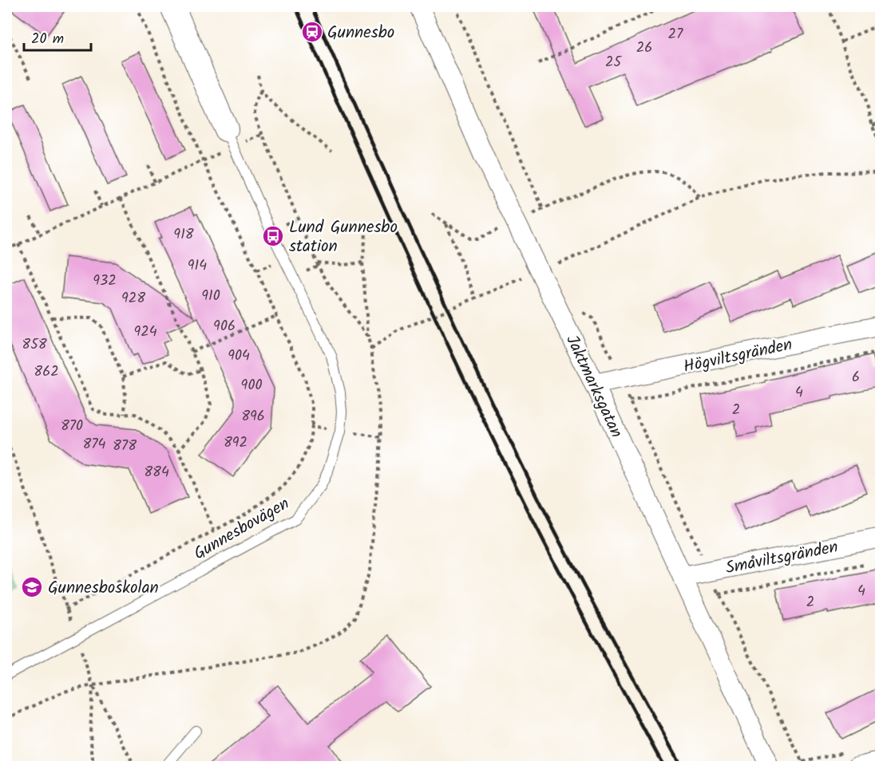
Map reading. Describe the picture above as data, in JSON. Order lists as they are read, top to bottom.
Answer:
{
  "streets": {
    "street": ["Högviltsgränden", "Jaktmarksgatan", "Småviltsgränden"],
    "lane": ["Gunnesbovägen"]
  },
  "crossings": [
    ["Högviltsgränden", "Jaktmarksgatan"],
    ["Jaktmarksgatan", "Småviltsgränden"]
  ],
  "places": {
    "station": ["Gunnesbo"],
    "bus stop": ["Lund Gunnesbo station"],
    "school or university": ["Gunnesboskolan"]
  },
  "house_numbers": [
    "27",
    "26",
    "25",
    "918",
    "914",
    "932",
    "910",
    "928",
    "906",
    "924",
    "858",
    "904",
    "862",
    "6",
    "900",
    "4",
    "2",
    "896",
    "870",
    "892",
    "874",
    "878",
    "884",
    "4",
    "2"
  ],
  "scale_bar": "20 m"
}
